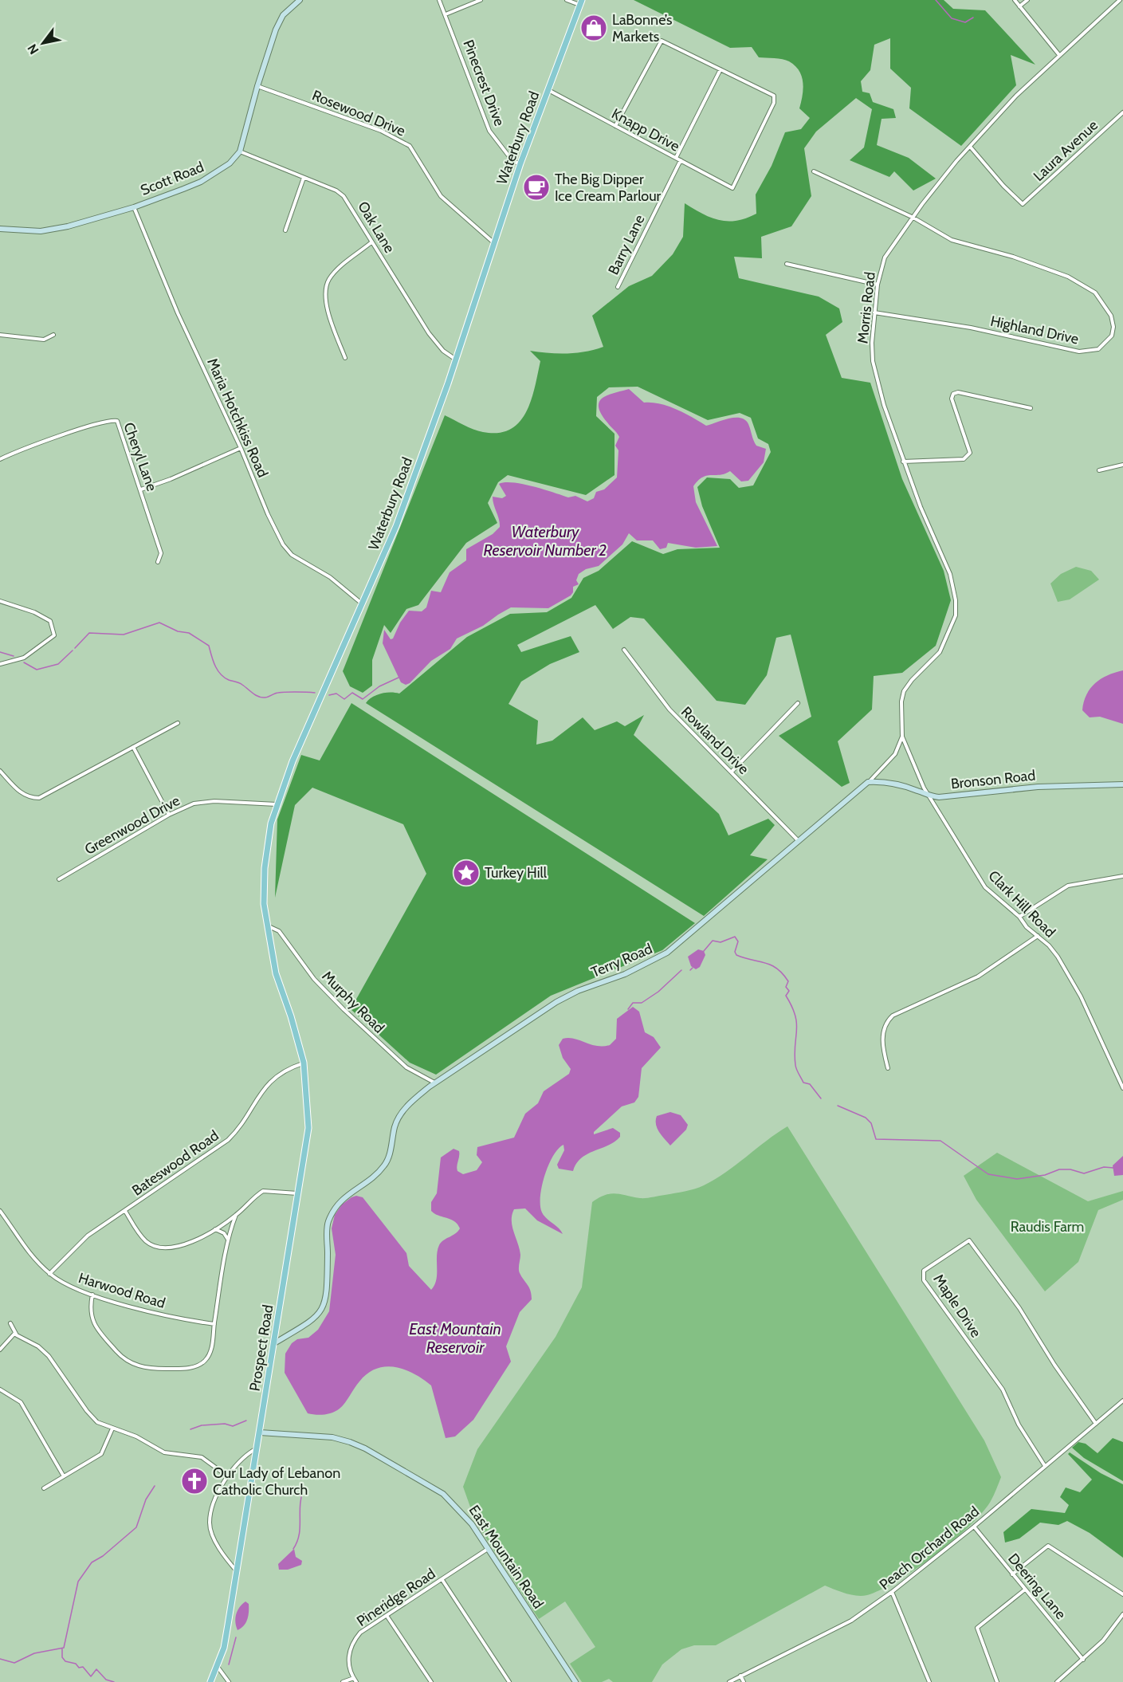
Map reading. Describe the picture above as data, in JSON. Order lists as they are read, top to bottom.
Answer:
{
  "streets": {
    "main road": ["Waterbury Road", "Prospect Road"],
    "street": [
      "Pinecrest Drive",
      "Rosewood Drive",
      "Knapp Drive",
      "Laura Avenue",
      "Scott Road",
      "Oak Lane",
      "Barry Lane",
      "Morris Road",
      "Highland Drive",
      "Maria Hotchkiss Road",
      "Cheryl Lane",
      "Rowland Drive",
      "Bronson Road",
      "Greenwood Drive",
      "Clark Hill Road",
      "Terry Road",
      "Murphy Road",
      "Bateswood Road",
      "Harwood Road",
      "Maple Drive",
      "Peach Orchard Road",
      "East Mountain Road",
      "Deering Lane",
      "Pineridge Road"
    ]
  },
  "crossings": [
    ["Pinecrest Drive", "Waterbury Road"],
    ["Rosewood Drive", "Waterbury Road"],
    ["Knapp Drive", "Waterbury Road"],
    ["Knapp Drive", "Barry Lane"],
    ["Waterbury Road", "Oak Lane"],
    ["Waterbury Road", "Maria Hotchkiss Road"],
    ["Waterbury Road", "Greenwood Drive"],
    ["Waterbury Road", "Murphy Road"],
    ["Waterbury Road", "Prospect Road"],
    ["Laura Avenue", "Morris Road"],
    ["Scott Road", "Oak Lane"],
    ["Scott Road", "Maria Hotchkiss Road"],
    ["Morris Road", "Highland Drive"],
    ["Morris Road", "Clark Hill Road"],
    ["Morris Road", "Terry Road"],
    ["Rowland Drive", "Terry Road"],
    ["Bronson Road", "Clark Hill Road"],
    ["Bronson Road", "Terry Road"],
    ["Clark Hill Road", "Terry Road"],
    ["Terry Road", "Murphy Road"],
    ["Terry Road", "Prospect Road"],
    ["Bateswood Road", "Harwood Road"],
    ["Bateswood Road", "Prospect Road"],
    ["Maple Drive", "Peach Orchard Road"],
    ["Prospect Road", "East Mountain Road"],
    ["Peach Orchard Road", "Deering Lane"],
    ["East Mountain Road", "Pineridge Road"]
  ],
  "water": ["Waterbury Reservoir Number 2", "East Mountain Reservoir"],
  "parks": ["Raudis Farm"],
  "places": {
    "shop": ["LaBonne’s Markets"],
    "cafe": ["The Big Dipper Ice Cream Parlour"],
    "place": ["Turkey Hill"],
    "church": ["Our Lady of Lebanon Catholic Church"]
  },
  "north": "bottom left"
}
